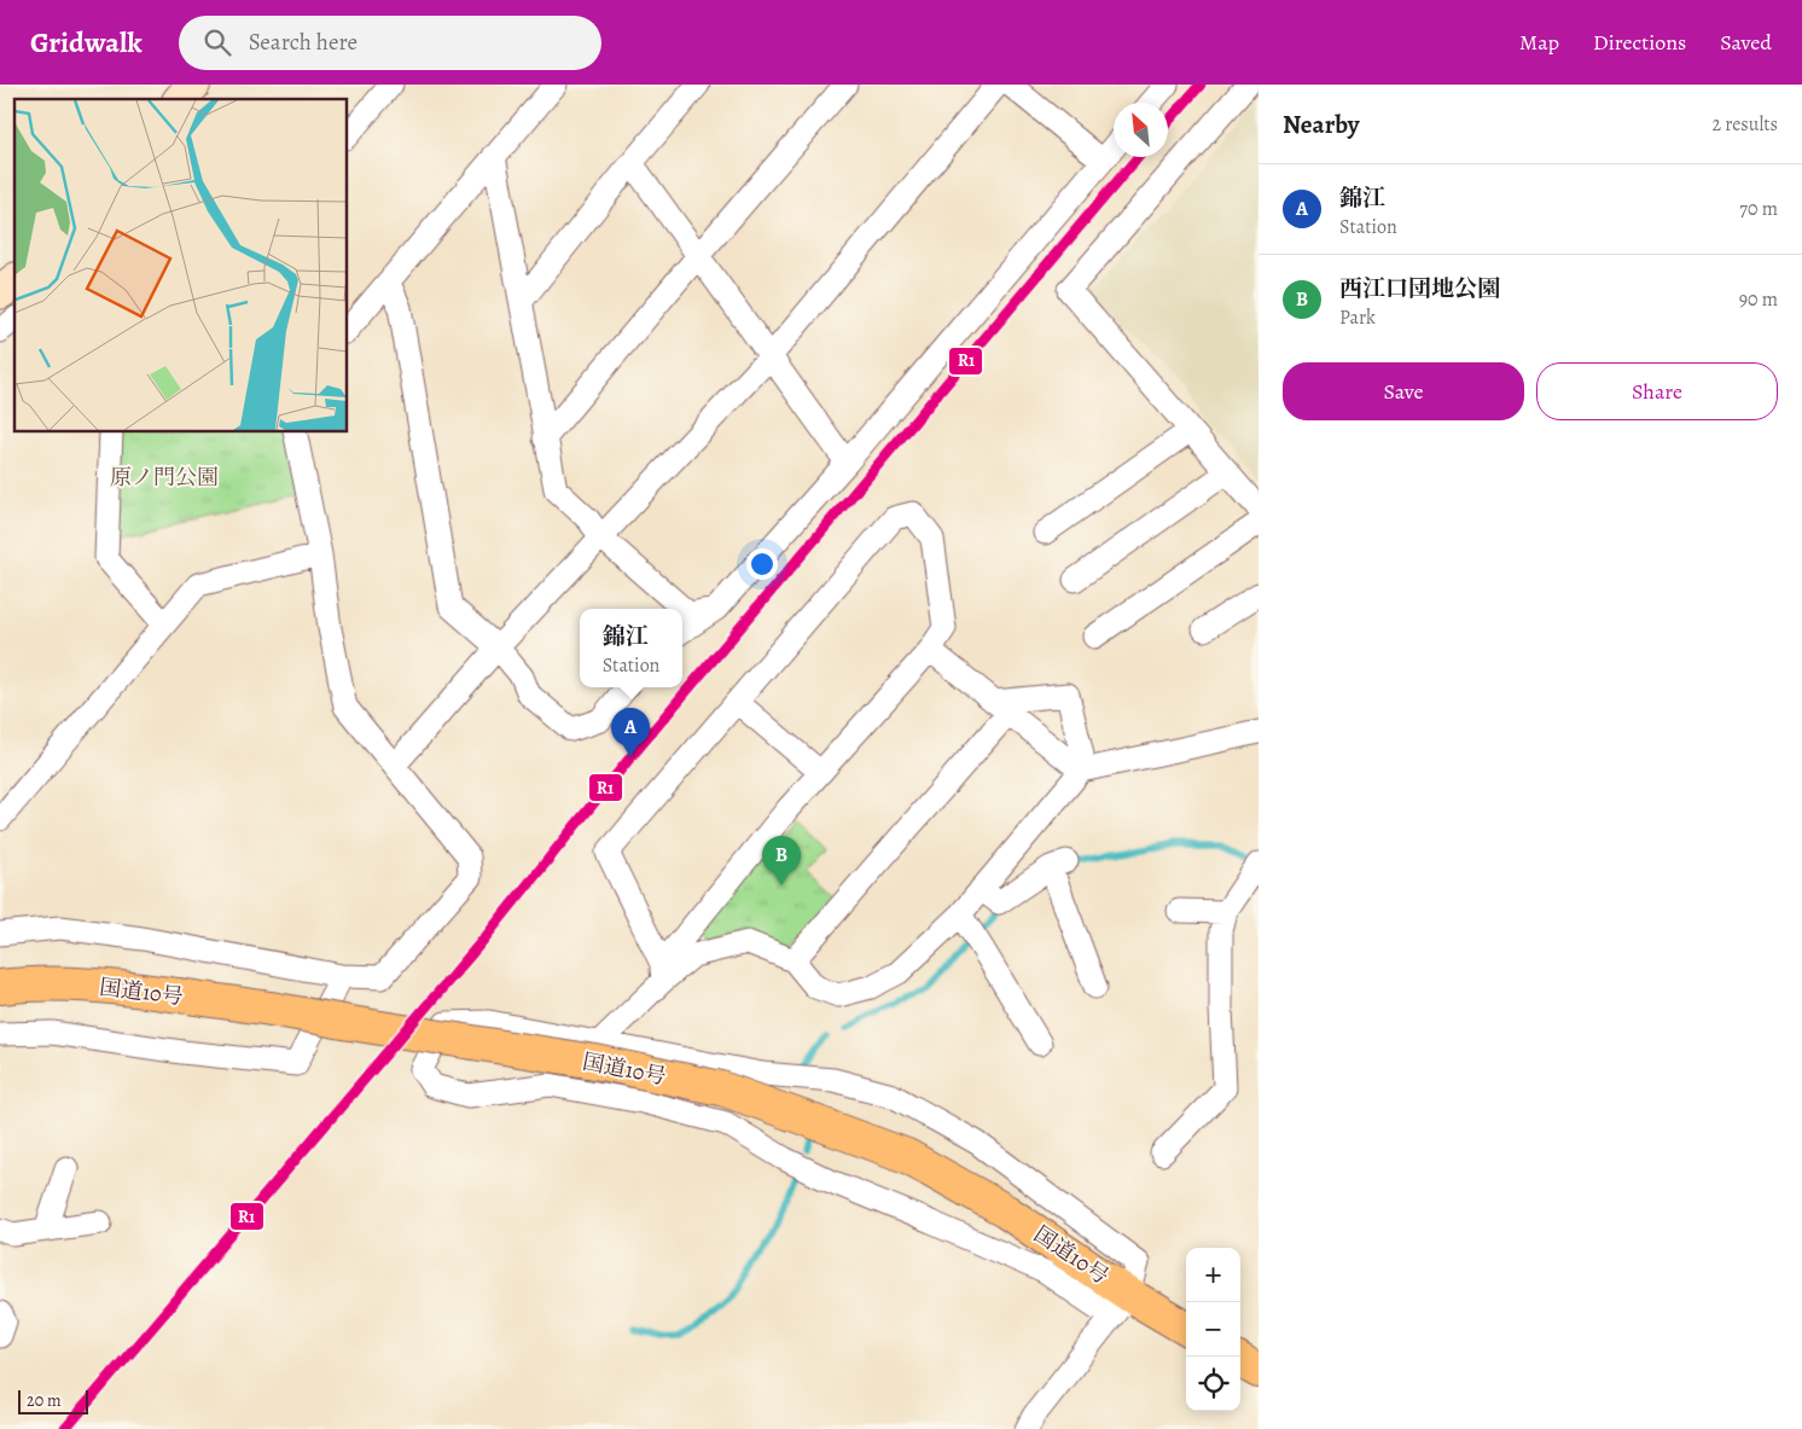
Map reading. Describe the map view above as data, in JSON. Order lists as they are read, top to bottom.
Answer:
{
  "streets": {
    "highway": ["国道10号"]
  },
  "parks": ["原ノ門公園"],
  "lines": ["transit line R1"],
  "scale_bar": "20 m",
  "north": "top left",
  "page": {
    "header": "Gridwalk",
    "search": "Search here",
    "nav": ["Map", "Directions", "Saved"],
    "heading": ["Nearby", "2 results"],
    "list": [
      {
        "mark": "A",
        "name": "錦江",
        "note": "Station",
        "value": "70 m"
      },
      {
        "mark": "B",
        "name": "西江口団地公園",
        "note": "Park",
        "value": "90 m"
      }
    ],
    "buttons": ["Save", "Share"],
    "popup": ["錦江", "Station"],
    "pins": ["A", "B"],
    "map_buttons": ["+", "−"],
    "scale": "20 m"
  }
}
